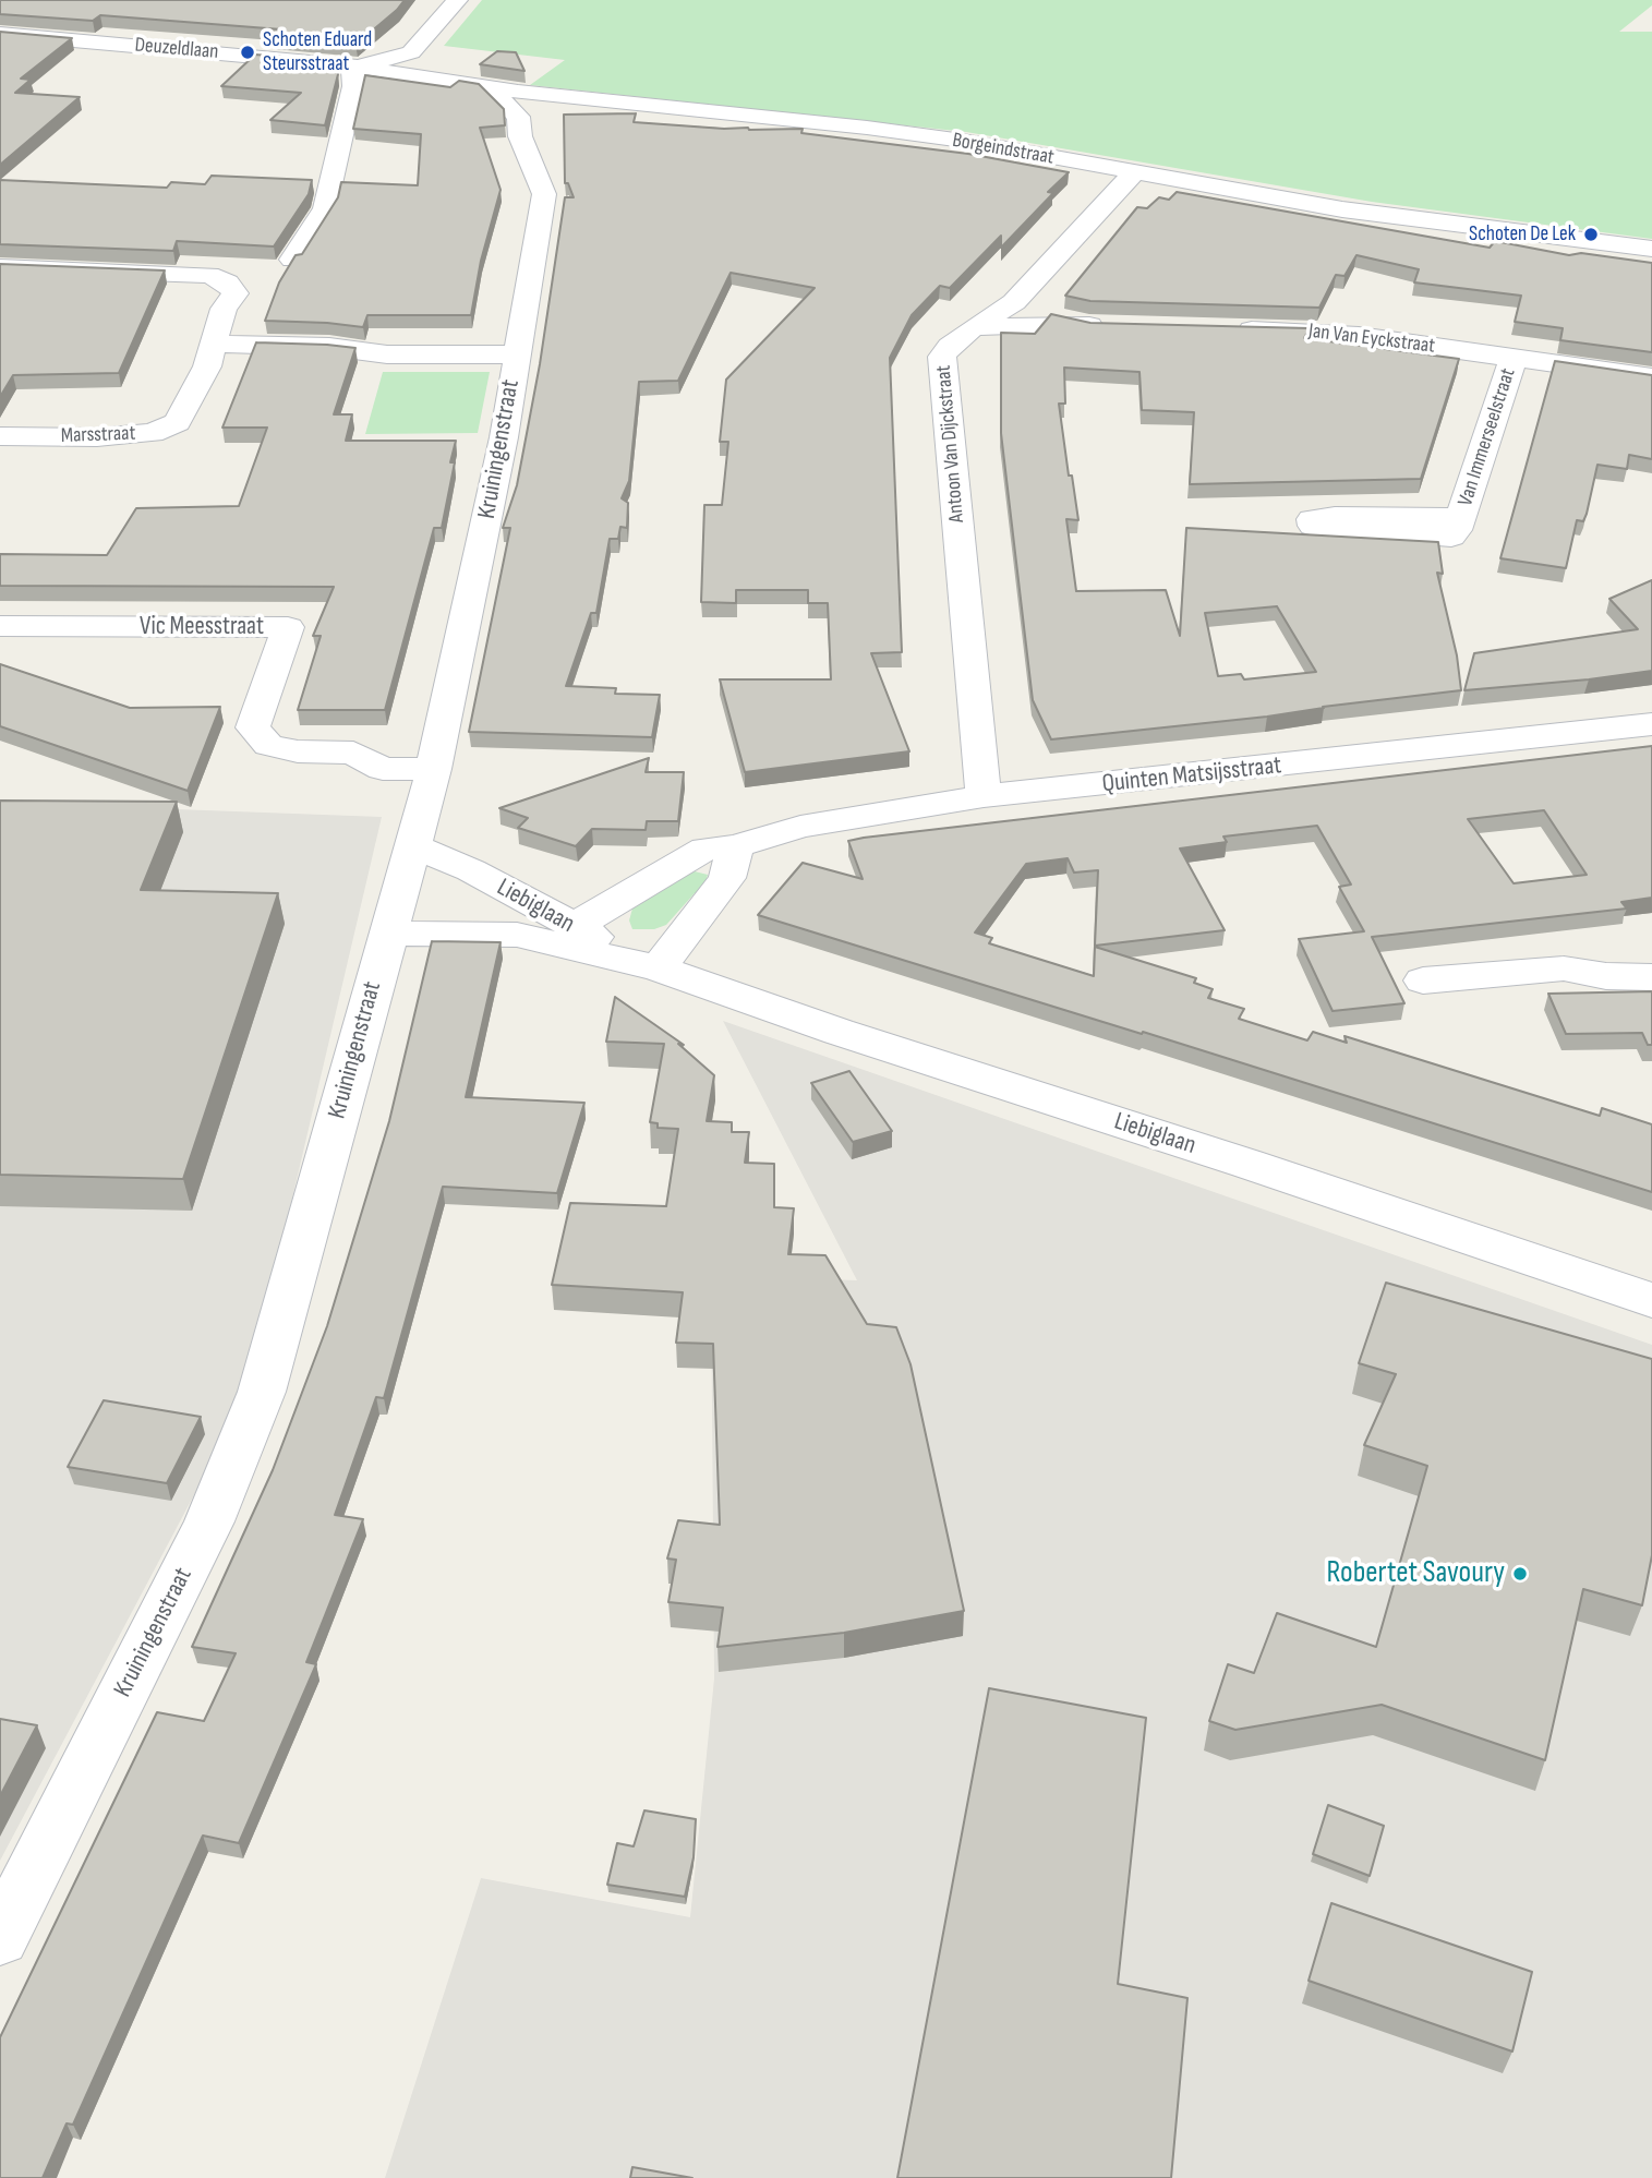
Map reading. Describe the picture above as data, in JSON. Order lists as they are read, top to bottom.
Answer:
{
  "streets": {
    "street": [
      "Deuzeldlaan",
      "Borgeindstraat",
      "Jan Van Eyckstraat",
      "Marsstraat",
      "Van Immerseelstraat",
      "Antoon Van Dijckstraat",
      "Kruiningenstraat",
      "Vic Meesstraat",
      "Quinten Matsijsstraat",
      "Liebiglaan"
    ]
  },
  "crossings": [
    ["Deuzeldlaan", "Borgeindstraat"],
    ["Borgeindstraat", "Antoon Van Dijckstraat"],
    ["Borgeindstraat", "Kruiningenstraat"],
    ["Jan Van Eyckstraat", "Van Immerseelstraat"],
    ["Antoon Van Dijckstraat", "Quinten Matsijsstraat"],
    ["Kruiningenstraat", "Vic Meesstraat"],
    ["Kruiningenstraat", "Liebiglaan"],
    ["Quinten Matsijsstraat", "Liebiglaan"]
  ],
  "places": ["Schoten Eduard Steursstraat", "Schoten De Lek", "Robertet Savoury"]
}
